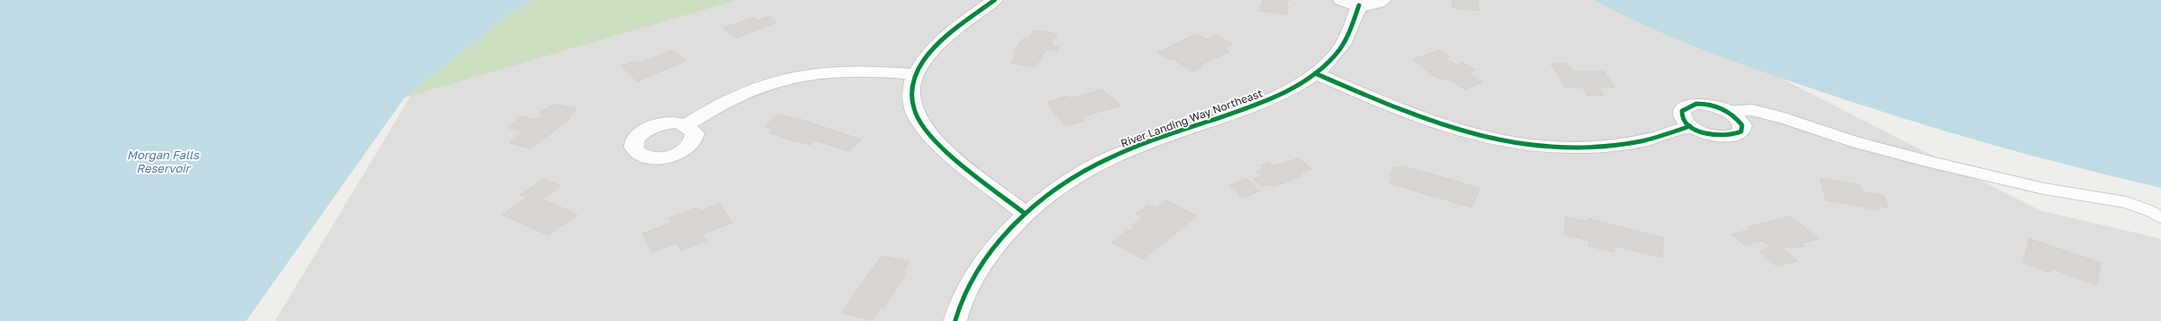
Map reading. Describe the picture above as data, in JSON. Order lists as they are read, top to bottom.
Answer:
{
  "streets": {
    "street": ["River Landing Way Northeast"]
  },
  "water": ["Morgan Falls Reservoir"]
}
